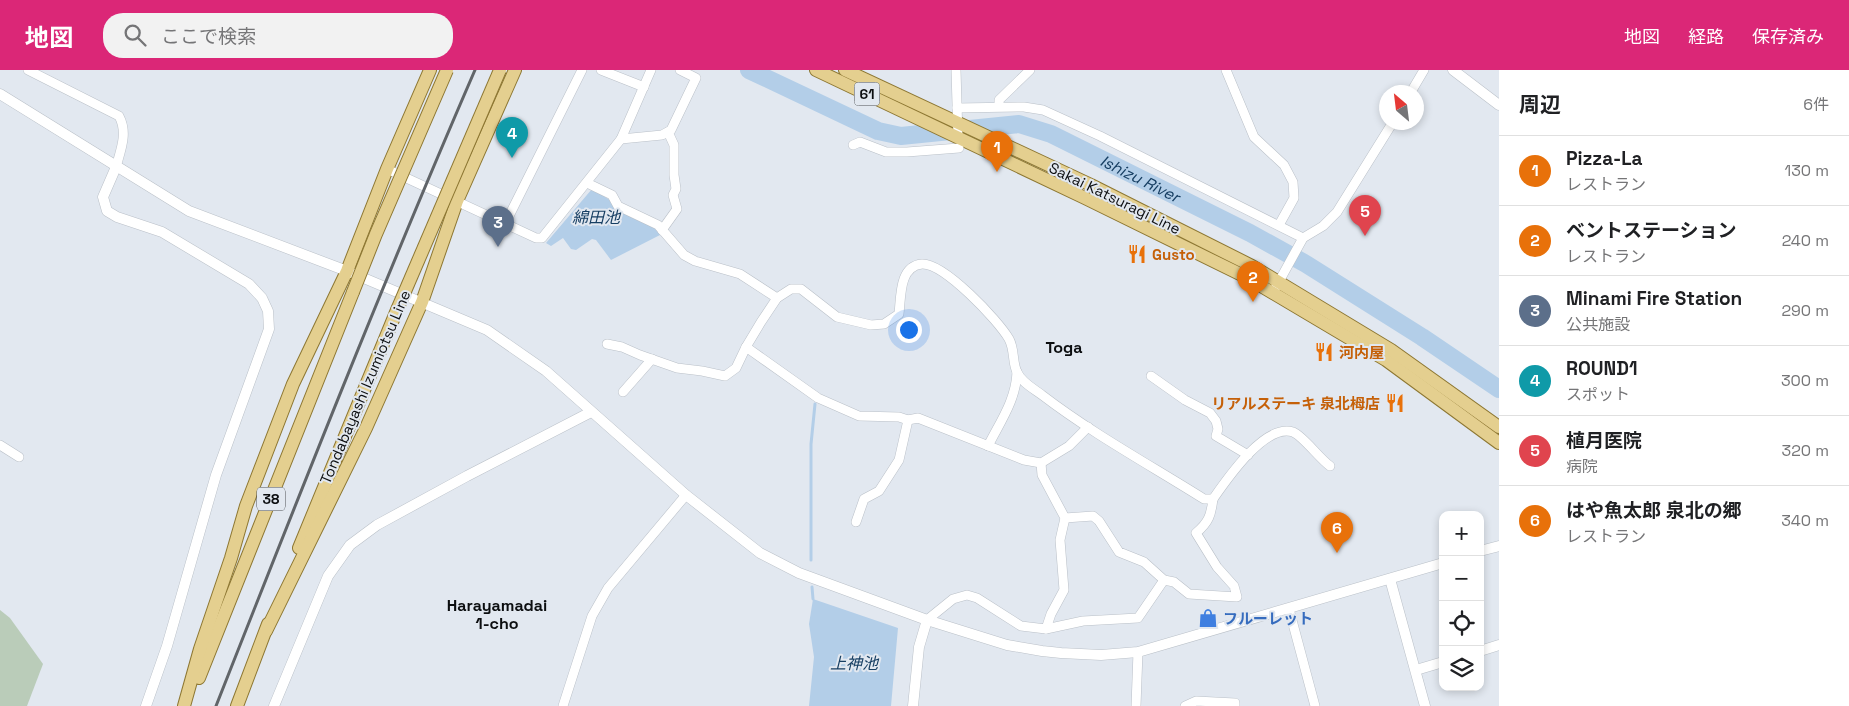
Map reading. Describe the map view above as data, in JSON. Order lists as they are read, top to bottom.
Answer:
{
  "streets": {
    "main road": [
      "61",
      "Sakai Katsuragi Line",
      "Tondabayashi Izumiotsu Line",
      "38"
    ]
  },
  "districts": ["Toga", "Harayamadai 1-cho"],
  "water": ["Ishizu River", "綿田池", "上神池"],
  "places": {
    "restaurant": ["Gusto", "河内屋", "リアルステーキ 泉北栂店"],
    "shop": ["フルーレット"]
  },
  "north": "top left",
  "page": {
    "header": "地図",
    "search": "ここで検索",
    "nav": ["地図", "経路", "保存済み"],
    "heading": ["周辺", "6件"],
    "pins": [
      "4",
      "1",
      "5",
      "3",
      "2",
      "6"
    ],
    "list": [
      {
        "mark": "1",
        "name": "Pizza-La",
        "note": "レストラン",
        "value": "130 m"
      },
      {
        "mark": "2",
        "name": "ベントステーション",
        "note": "レストラン",
        "value": "240 m"
      },
      {
        "mark": "3",
        "name": "Minami Fire Station",
        "note": "公共施設",
        "value": "290 m"
      },
      {
        "mark": "4",
        "name": "ROUND1",
        "note": "スポット",
        "value": "300 m"
      },
      {
        "mark": "5",
        "name": "植月医院",
        "note": "病院",
        "value": "320 m"
      },
      {
        "mark": "6",
        "name": "はや魚太郎 泉北の郷",
        "note": "レストラン",
        "value": "340 m"
      }
    ],
    "map_buttons": ["+", "−"]
  }
}
